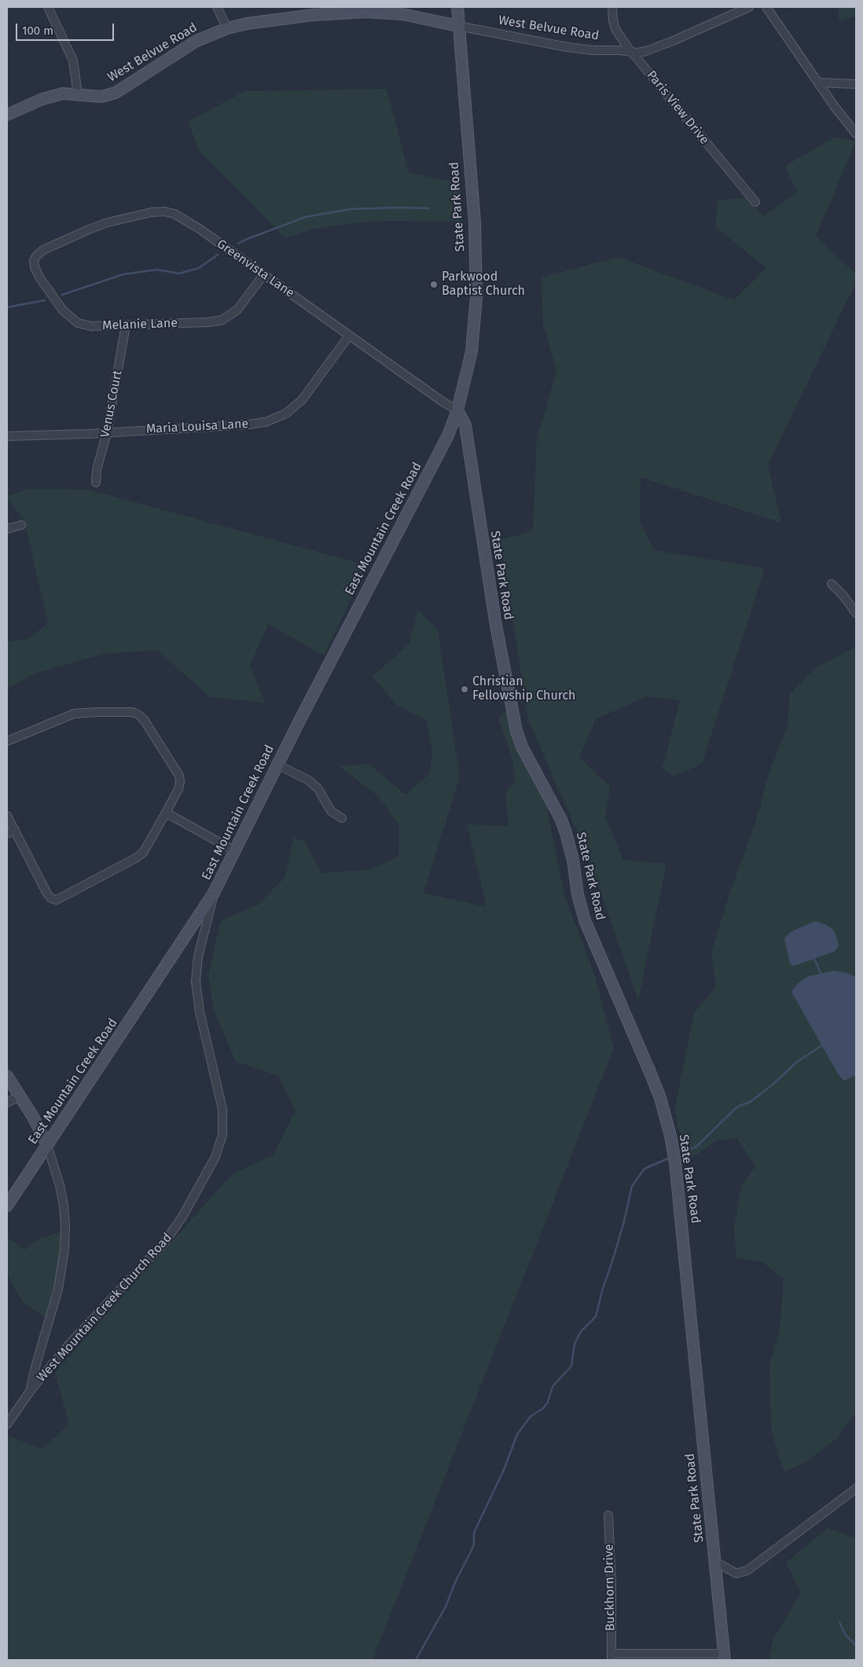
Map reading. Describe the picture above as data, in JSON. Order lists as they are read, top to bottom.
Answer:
{
  "streets": {
    "street": [
      "West Belvue Road",
      "Paris View Drive",
      "State Park Road",
      "Greenvista Lane",
      "Melanie Lane",
      "Venus Court",
      "Maria Louisa Lane",
      "East Mountain Creek Road",
      "West Mountain Creek Church Road",
      "Buckhorn Drive"
    ]
  },
  "crossings": [
    ["West Belvue Road", "Paris View Drive"],
    ["West Belvue Road", "State Park Road"],
    ["State Park Road", "Greenvista Lane"],
    ["State Park Road", "East Mountain Creek Road"],
    ["Greenvista Lane", "Melanie Lane"],
    ["Greenvista Lane", "Maria Louisa Lane"],
    ["Greenvista Lane", "East Mountain Creek Road"],
    ["Melanie Lane", "Venus Court"],
    ["Venus Court", "Maria Louisa Lane"],
    ["East Mountain Creek Road", "West Mountain Creek Church Road"]
  ],
  "places": ["Parkwood Baptist Church", "Christian Fellowship Church"],
  "scale_bar": "100 m"
}
